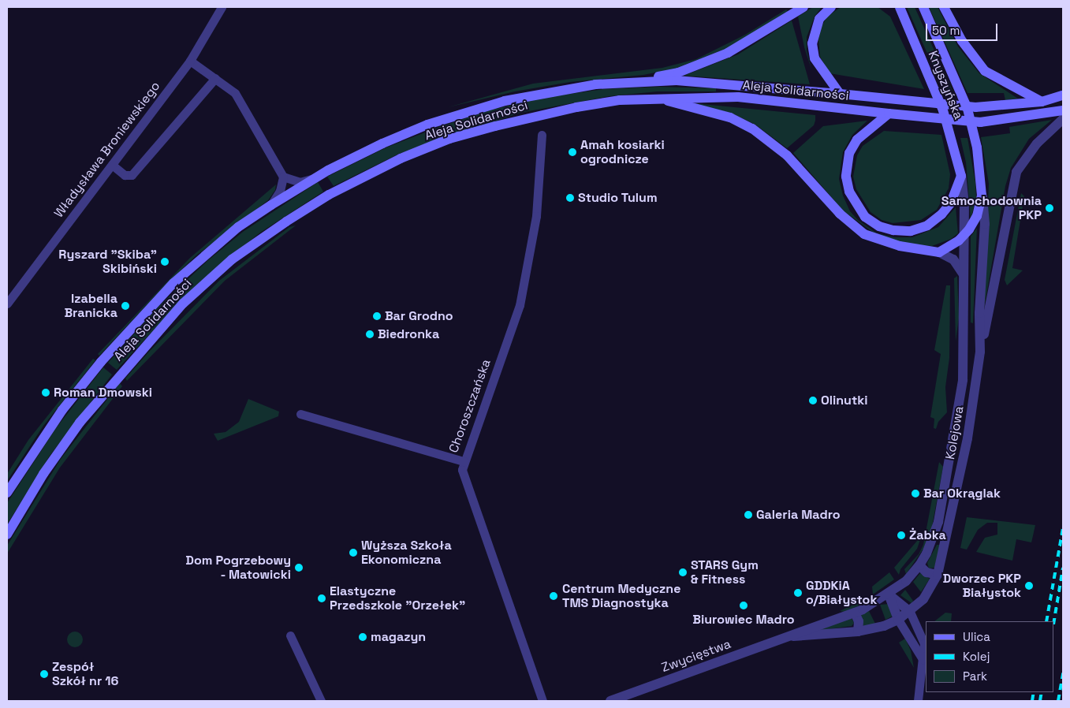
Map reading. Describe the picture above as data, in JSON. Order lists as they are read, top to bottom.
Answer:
{
  "streets": {
    "main road": ["Knyszyńska", "Aleja Solidarności"],
    "street": [
      "Władysława Broniewskiego",
      "Choroszczańska",
      "Kolejowa",
      "Zwycięstwa"
    ]
  },
  "crossings": [
    ["Knyszyńska", "Kolejowa"],
    ["Kolejowa", "Zwycięstwa"]
  ],
  "places": [
    "Amah kosiarki ogrodnicze",
    "Studio Tulum",
    "Samochodownia PKP",
    "Ryszard \"Skiba\" Skibiński",
    "Izabella Branicka",
    "Bar Grodno",
    "Biedronka",
    "Roman Dmowski",
    "Olinutki",
    "Bar Okrąglak",
    "Galeria Madro",
    "Żabka",
    "Wyższa Szkoła Ekonomiczna",
    "Dom Pogrzebowy - Matowicki",
    "STARS Gym & Fitness",
    "Dworzec PKP Białystok",
    "GDDKiA o/Białystok",
    "Centrum Medyczne TMS Diagnostyka",
    "Elastyczne Przedszkole \"Orzełek\"",
    "Biurowiec Madro",
    "magazyn",
    "Zespół Szkół nr 16"
  ],
  "legend": ["Ulica", "Kolej", "Park"],
  "scale_bar": "50 m"
}
